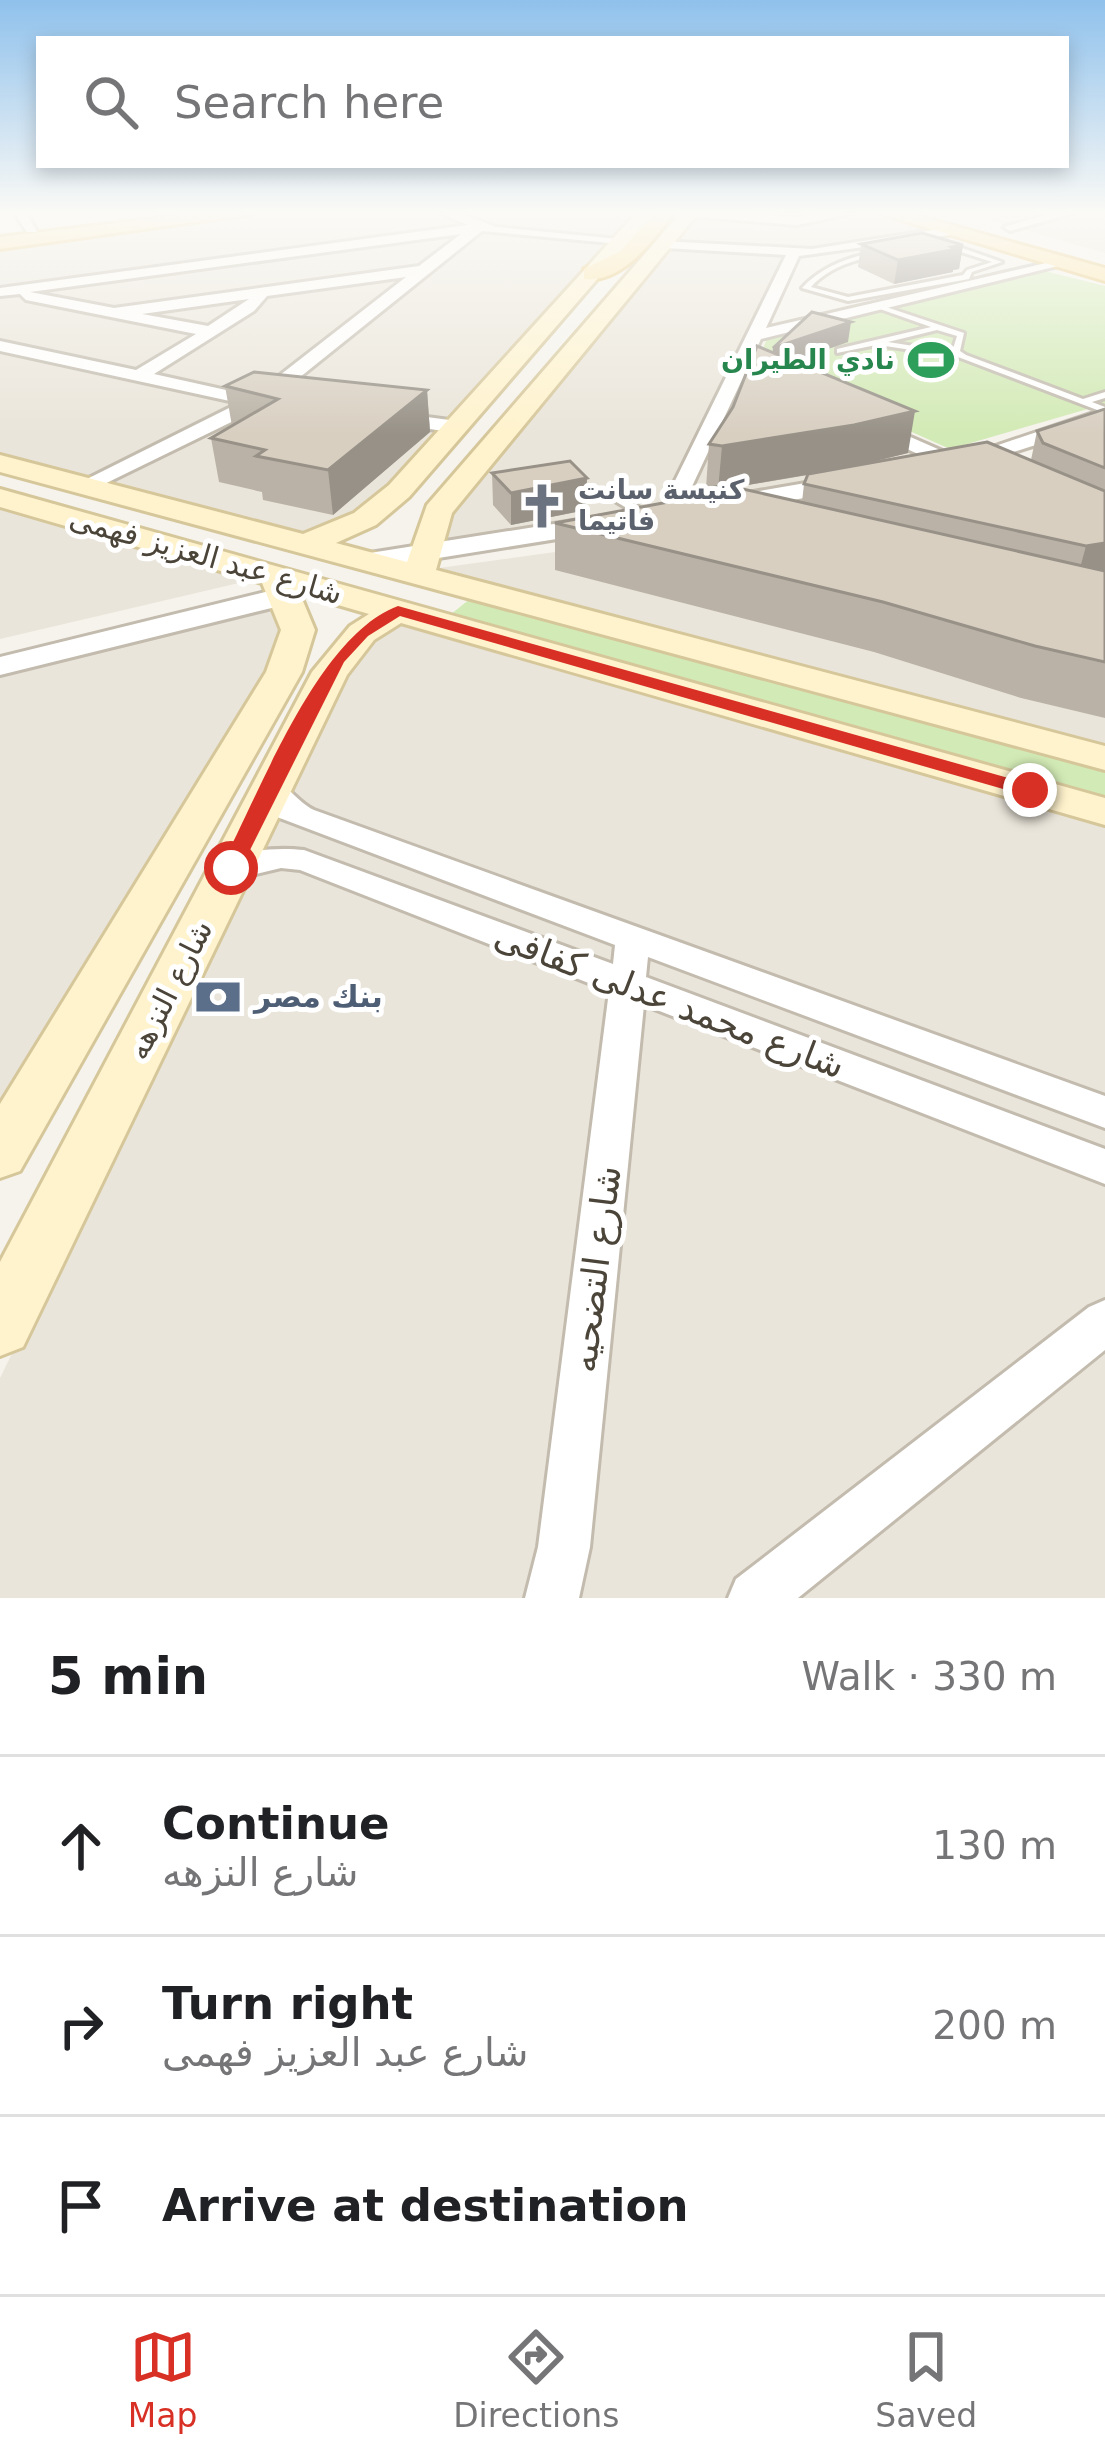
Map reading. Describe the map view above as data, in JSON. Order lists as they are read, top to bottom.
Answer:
{
  "streets": {
    "main road": ["شارع عبد العزيز فهمى", "شارع النزهه"],
    "street": ["شارع محمد عدلى كفافى", "شارع التضحيه"]
  },
  "crossings": [
    ["شارع عبد العزيز فهمى", "شارع النزهه"],
    ["شارع النزهه", "شارع محمد عدلى كفافى"],
    ["شارع محمد عدلى كفافى", "شارع التضحيه"]
  ],
  "places": {
    "sports": ["نادي الطيران"],
    "church": ["كنيسة سانت فاتيما"],
    "bank": ["بنك مصر"]
  },
  "page": {
    "search": "Search here",
    "heading": ["5 min", "Walk · 330 m"],
    "list": [
      ["Continue", "شارع النزهه", "130 m"],
      ["Turn right", "شارع عبد العزيز فهمى", "200 m"],
      "Arrive at destination"
    ],
    "nav": ["Map", "Directions", "Saved"]
  }
}
